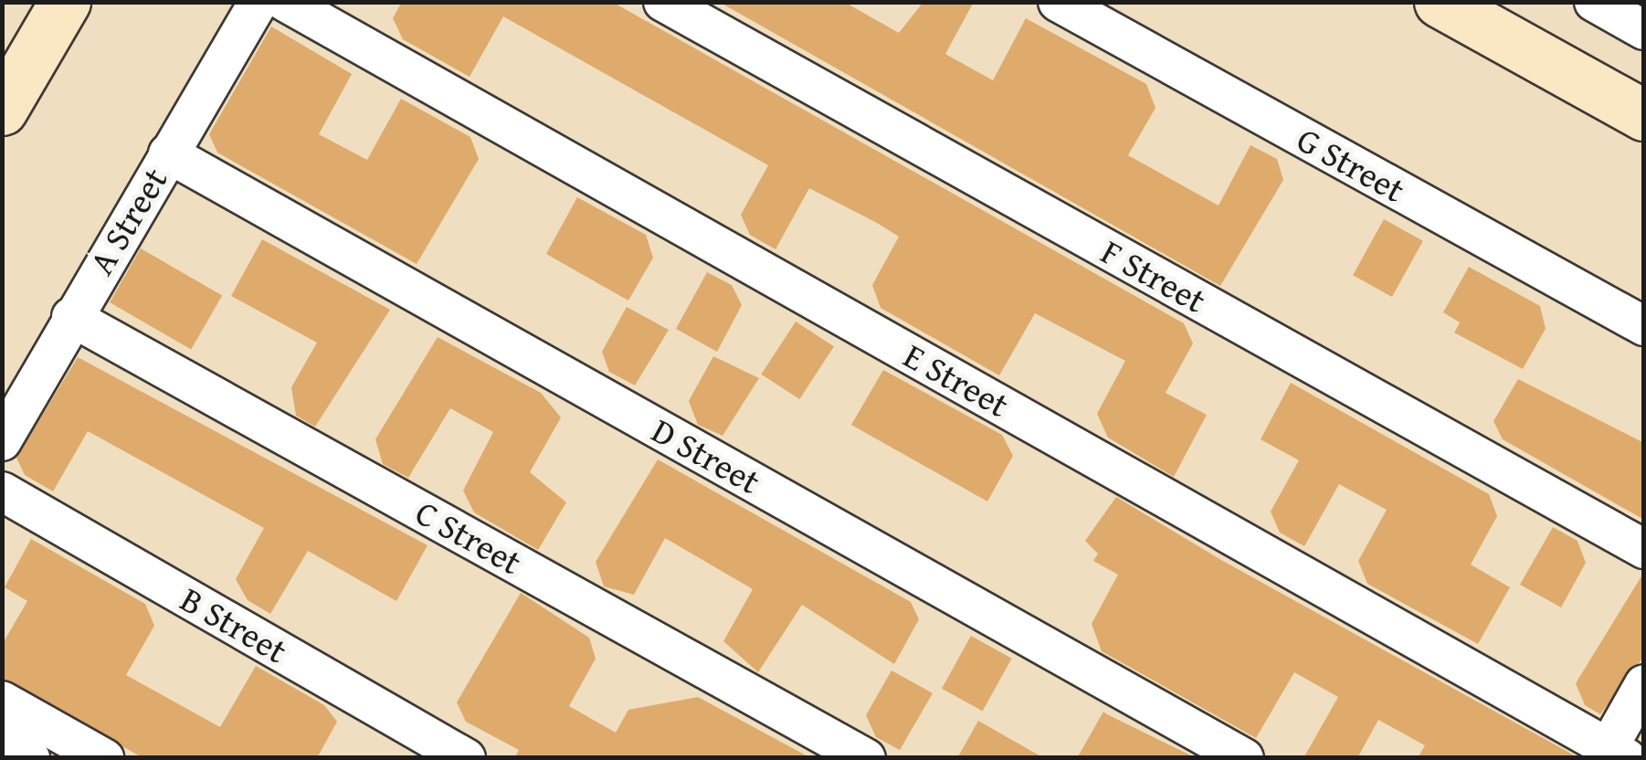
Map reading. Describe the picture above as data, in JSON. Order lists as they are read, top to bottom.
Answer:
{
  "streets": {
    "street": [
      "G Street",
      "A Street",
      "F Street",
      "E Street",
      "D Street",
      "C Street",
      "B Street"
    ]
  },
  "crossings": [
    ["A Street", "D Street"],
    ["A Street", "C Street"]
  ]
}
